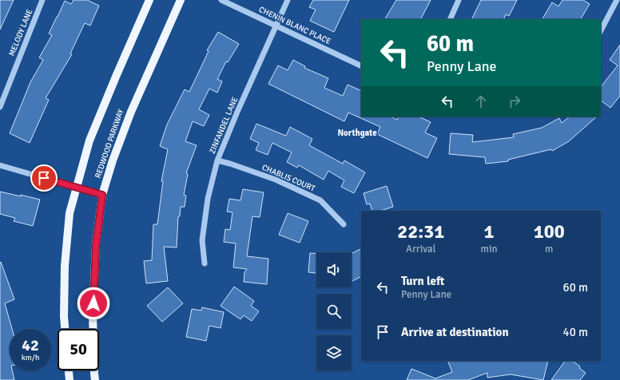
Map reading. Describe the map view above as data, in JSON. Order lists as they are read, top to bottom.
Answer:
{
  "streets": {
    "main road": ["REDWOOD PARKWAY"],
    "street": [
      "CHENIN BLANC PLACE",
      "MELODY LANE",
      "ZINFANDEL LANE",
      "CHABLIS COURT"
    ]
  },
  "crossings": [
    ["CHENIN BLANC PLACE", "ZINFANDEL LANE"],
    ["ZINFANDEL LANE", "CHABLIS COURT"]
  ],
  "districts": ["Northgate"],
  "page": {
    "turn": ["60 m", "Penny Lane"],
    "eta": [
      "22:31",
      "Arrival",
      "1",
      "min",
      "100",
      "m"
    ],
    "list": [
      {
        "name": "Turn left",
        "note": "Penny Lane",
        "value": "60 m"
      },
      {
        "name": "Arrive at destination",
        "value": "40 m"
      }
    ],
    "speed": "42 km/h",
    "limit": "50"
  }
}
